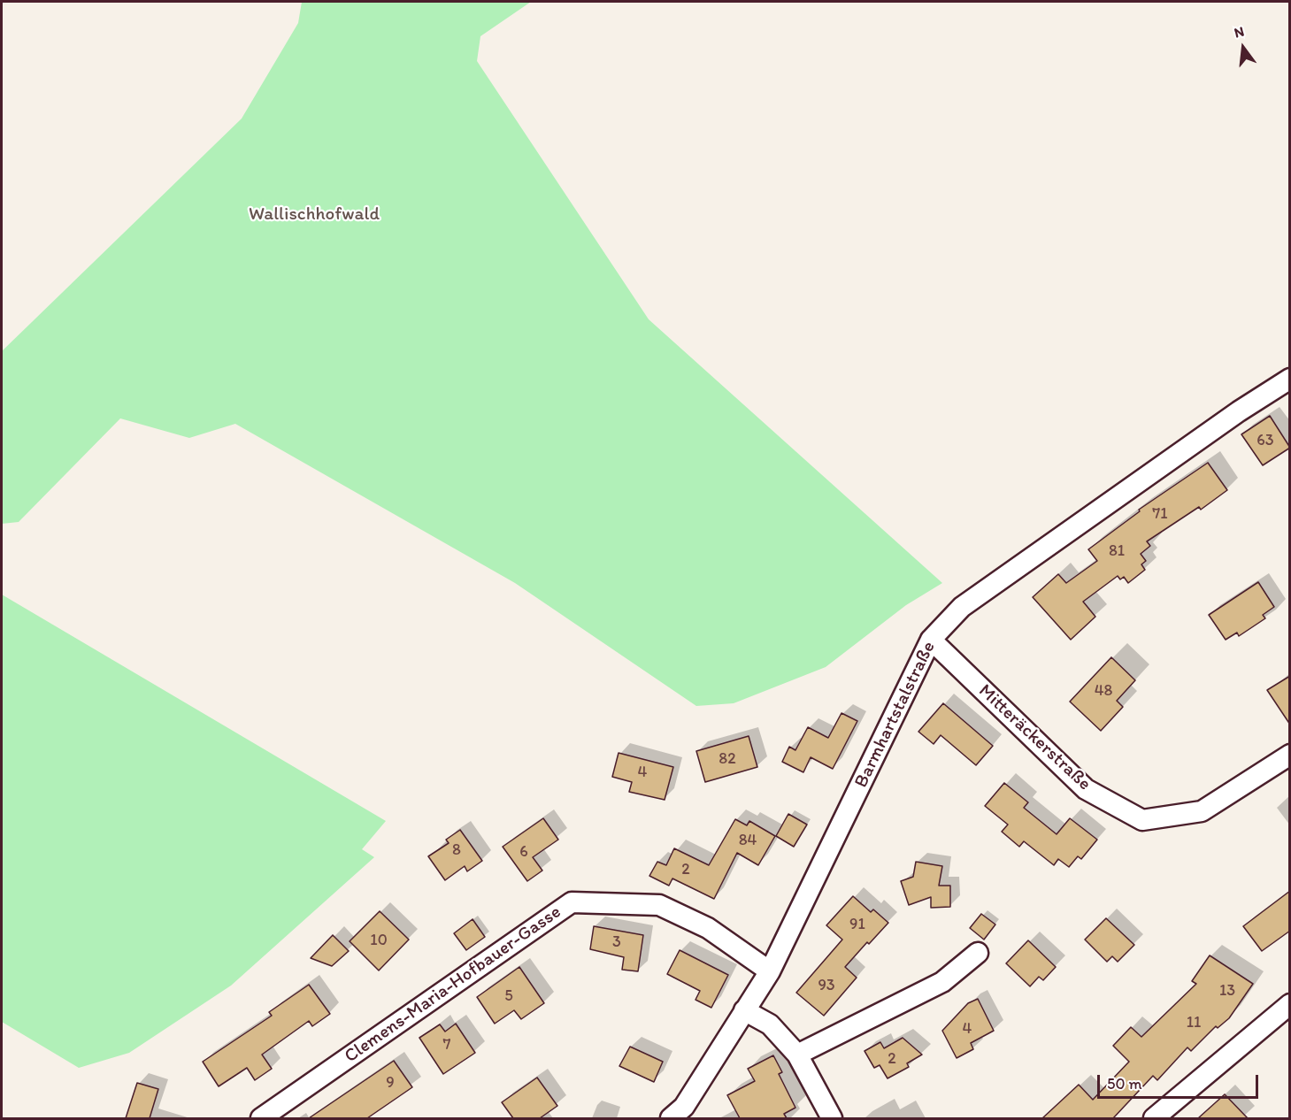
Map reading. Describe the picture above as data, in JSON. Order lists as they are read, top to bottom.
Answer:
{
  "streets": {
    "street": ["Barmhartstalstraße", "Mitteräckerstraße", "Clemens-Maria-Hofbauer-Gasse"]
  },
  "crossings": [
    ["Barmhartstalstraße", "Mitteräckerstraße"],
    ["Barmhartstalstraße", "Clemens-Maria-Hofbauer-Gasse"]
  ],
  "parks": ["Wallischhofwald"],
  "house_numbers": [
    "63",
    "71",
    "81",
    "48",
    "82",
    "4",
    "84",
    "8",
    "6",
    "2",
    "91",
    "10",
    "3",
    "93",
    "13",
    "5",
    "11",
    "4",
    "7",
    "2",
    "9"
  ],
  "scale_bar": "50 m",
  "north": "top"
}
